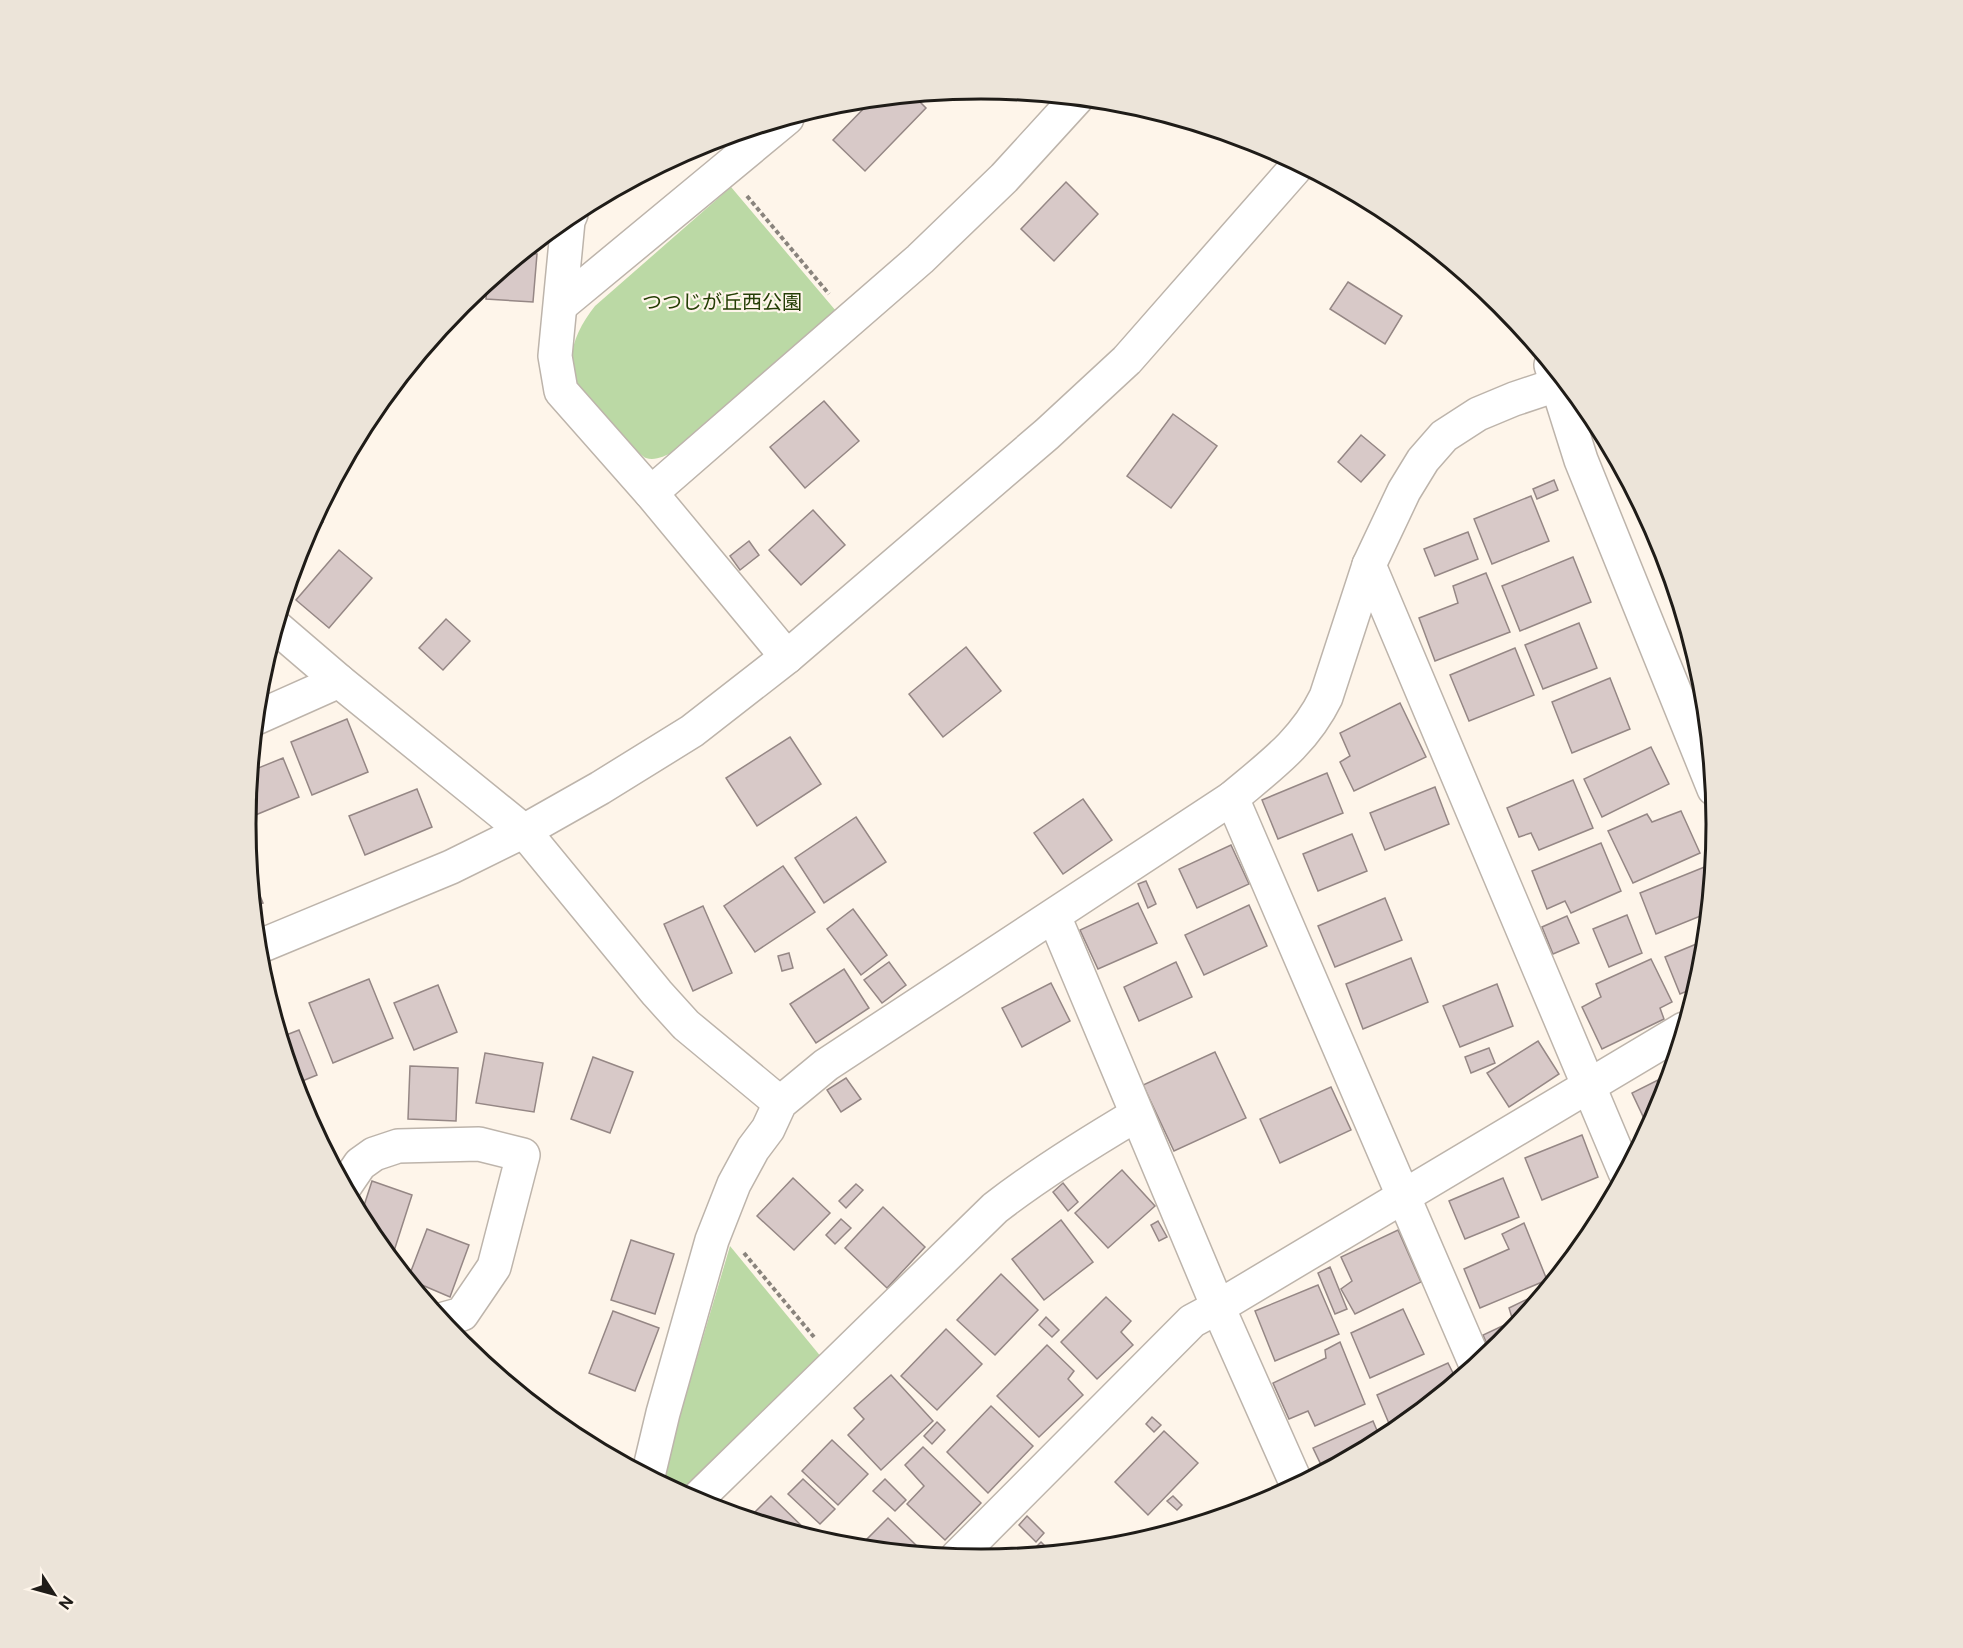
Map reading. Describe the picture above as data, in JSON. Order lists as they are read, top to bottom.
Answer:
{
  "parks": ["つつじが丘西公園"],
  "north": "bottom right"
}
